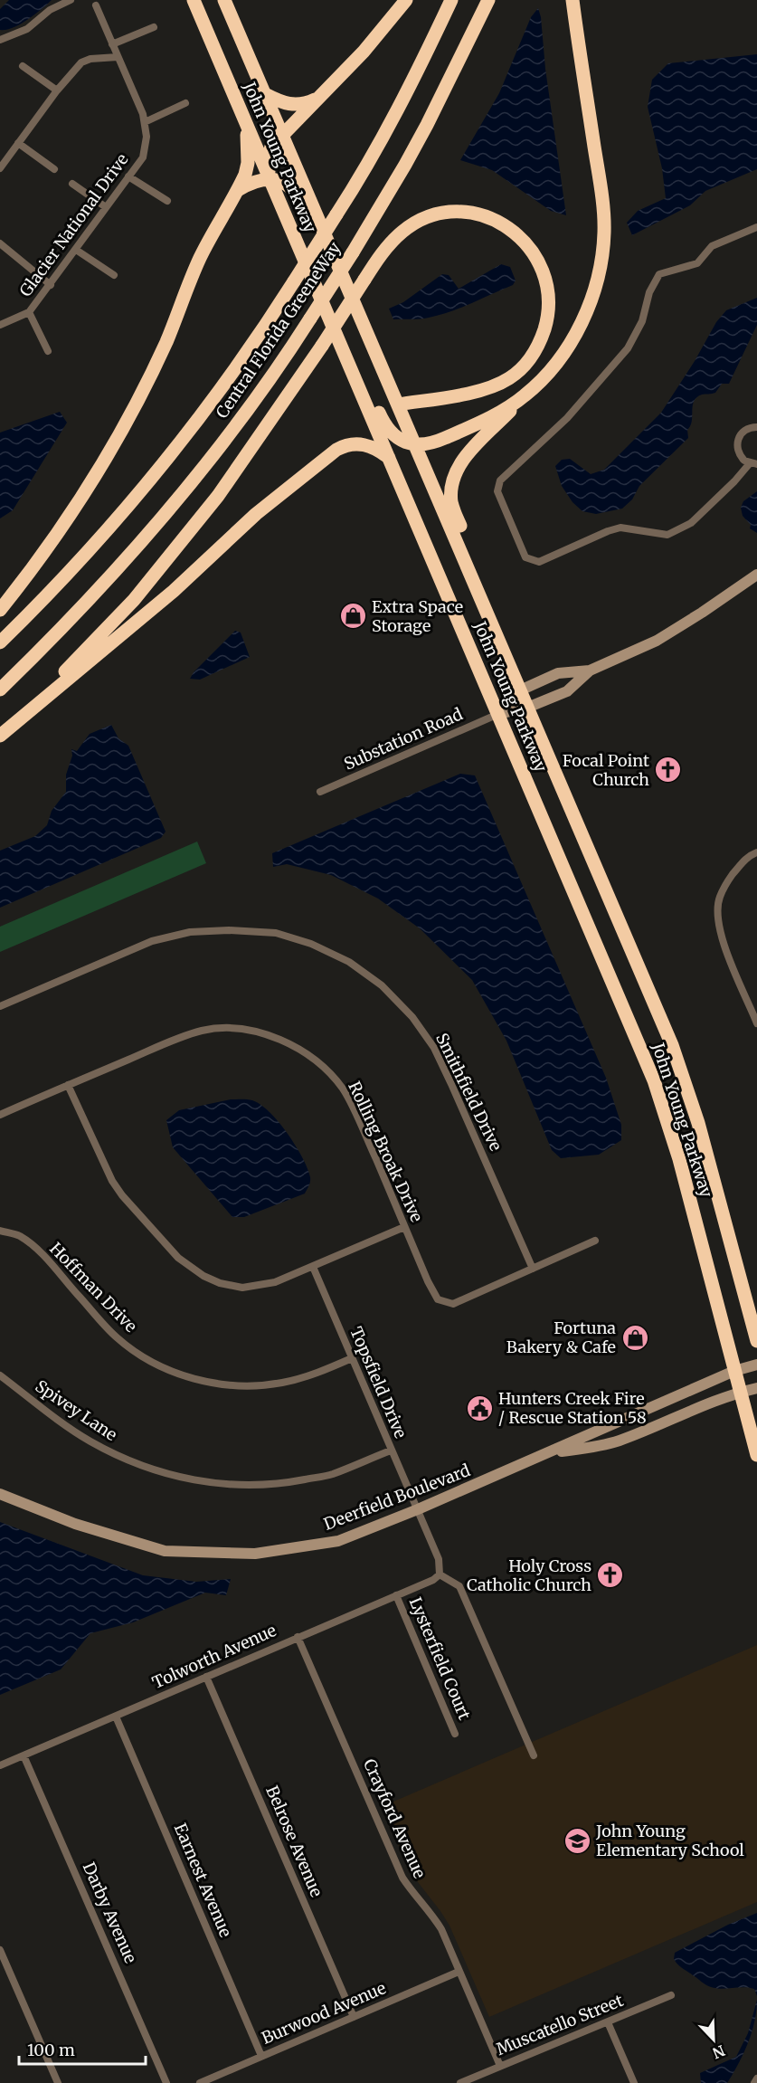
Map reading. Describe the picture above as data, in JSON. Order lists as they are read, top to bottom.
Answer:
{
  "streets": {
    "highway": ["John Young Parkway", "Central Florida GreeneWay"],
    "street": [
      "Glacier National Drive",
      "Substation Road",
      "Smithfield Drive",
      "Rolling Broak Drive",
      "Hoffman Drive",
      "Topsfield Drive",
      "Spivey Lane",
      "Deerfield Boulevard",
      "Tolworth Avenue",
      "Lysterfield Court",
      "Crayford Avenue",
      "Belrose Avenue",
      "Earnest Avenue",
      "Darby Avenue",
      "Burwood Avenue",
      "Muscatello Street"
    ]
  },
  "crossings": [
    ["John Young Parkway", "Substation Road"],
    ["John Young Parkway", "Deerfield Boulevard"],
    ["Smithfield Drive", "Rolling Broak Drive"],
    ["Hoffman Drive", "Topsfield Drive"],
    ["Topsfield Drive", "Spivey Lane"],
    ["Topsfield Drive", "Deerfield Boulevard"],
    ["Topsfield Drive", "Tolworth Avenue"],
    ["Tolworth Avenue", "Lysterfield Court"],
    ["Tolworth Avenue", "Crayford Avenue"],
    ["Tolworth Avenue", "Belrose Avenue"],
    ["Tolworth Avenue", "Earnest Avenue"],
    ["Tolworth Avenue", "Darby Avenue"],
    ["Crayford Avenue", "Burwood Avenue"],
    ["Crayford Avenue", "Muscatello Street"],
    ["Belrose Avenue", "Burwood Avenue"],
    ["Earnest Avenue", "Burwood Avenue"]
  ],
  "places": {
    "shop": ["Extra Space Storage", "Fortuna Bakery & Cafe"],
    "church": ["Focal Point Church", "Holy Cross Catholic Church"],
    "public building": ["Hunters Creek Fire / Rescue Station 58"],
    "school or university": ["John Young Elementary School"]
  },
  "scale_bar": "100 m",
  "north": "bottom right"
}
